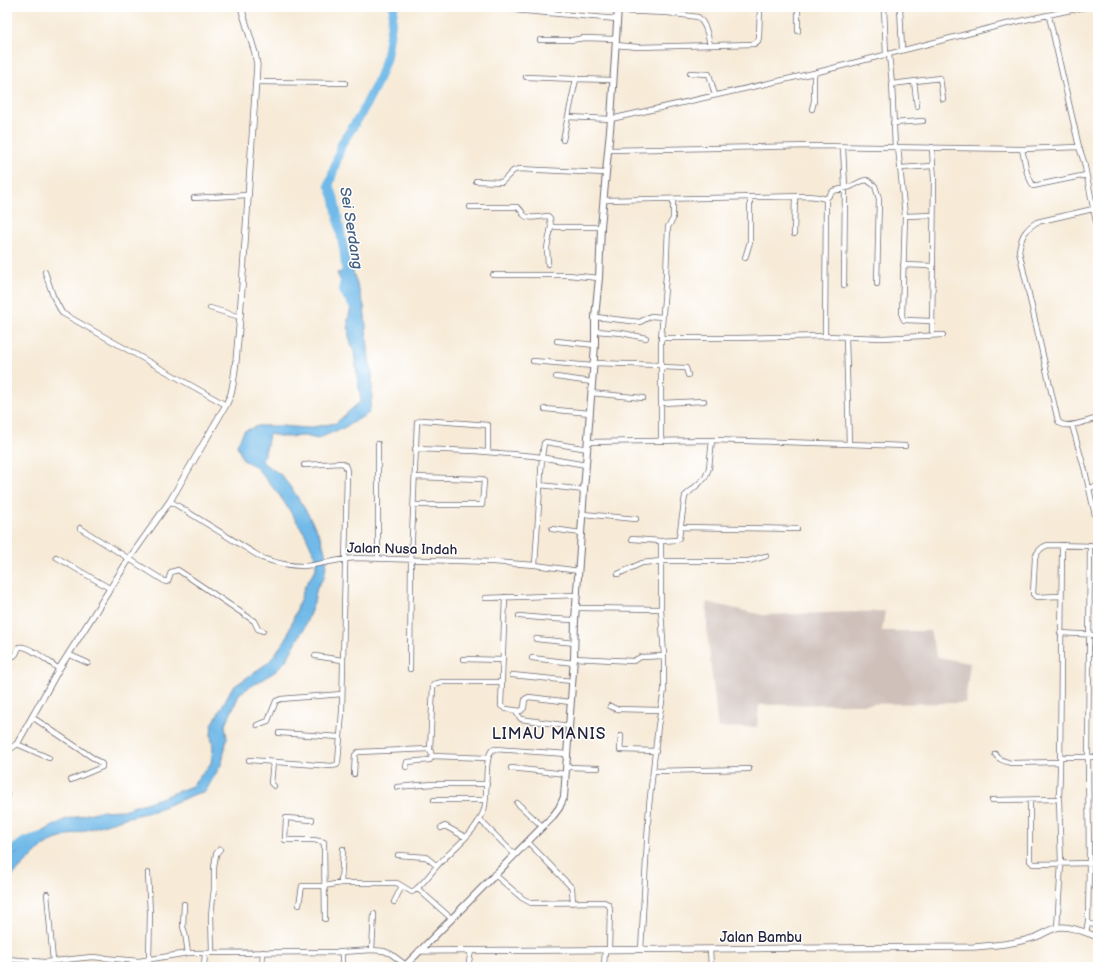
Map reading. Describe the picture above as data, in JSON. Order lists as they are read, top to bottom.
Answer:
{
  "streets": {
    "street": ["Jalan Nusa Indah", "Jalan Bambu"]
  },
  "districts": ["LIMAU MANIS"],
  "water": ["Sei Serdang"]
}
